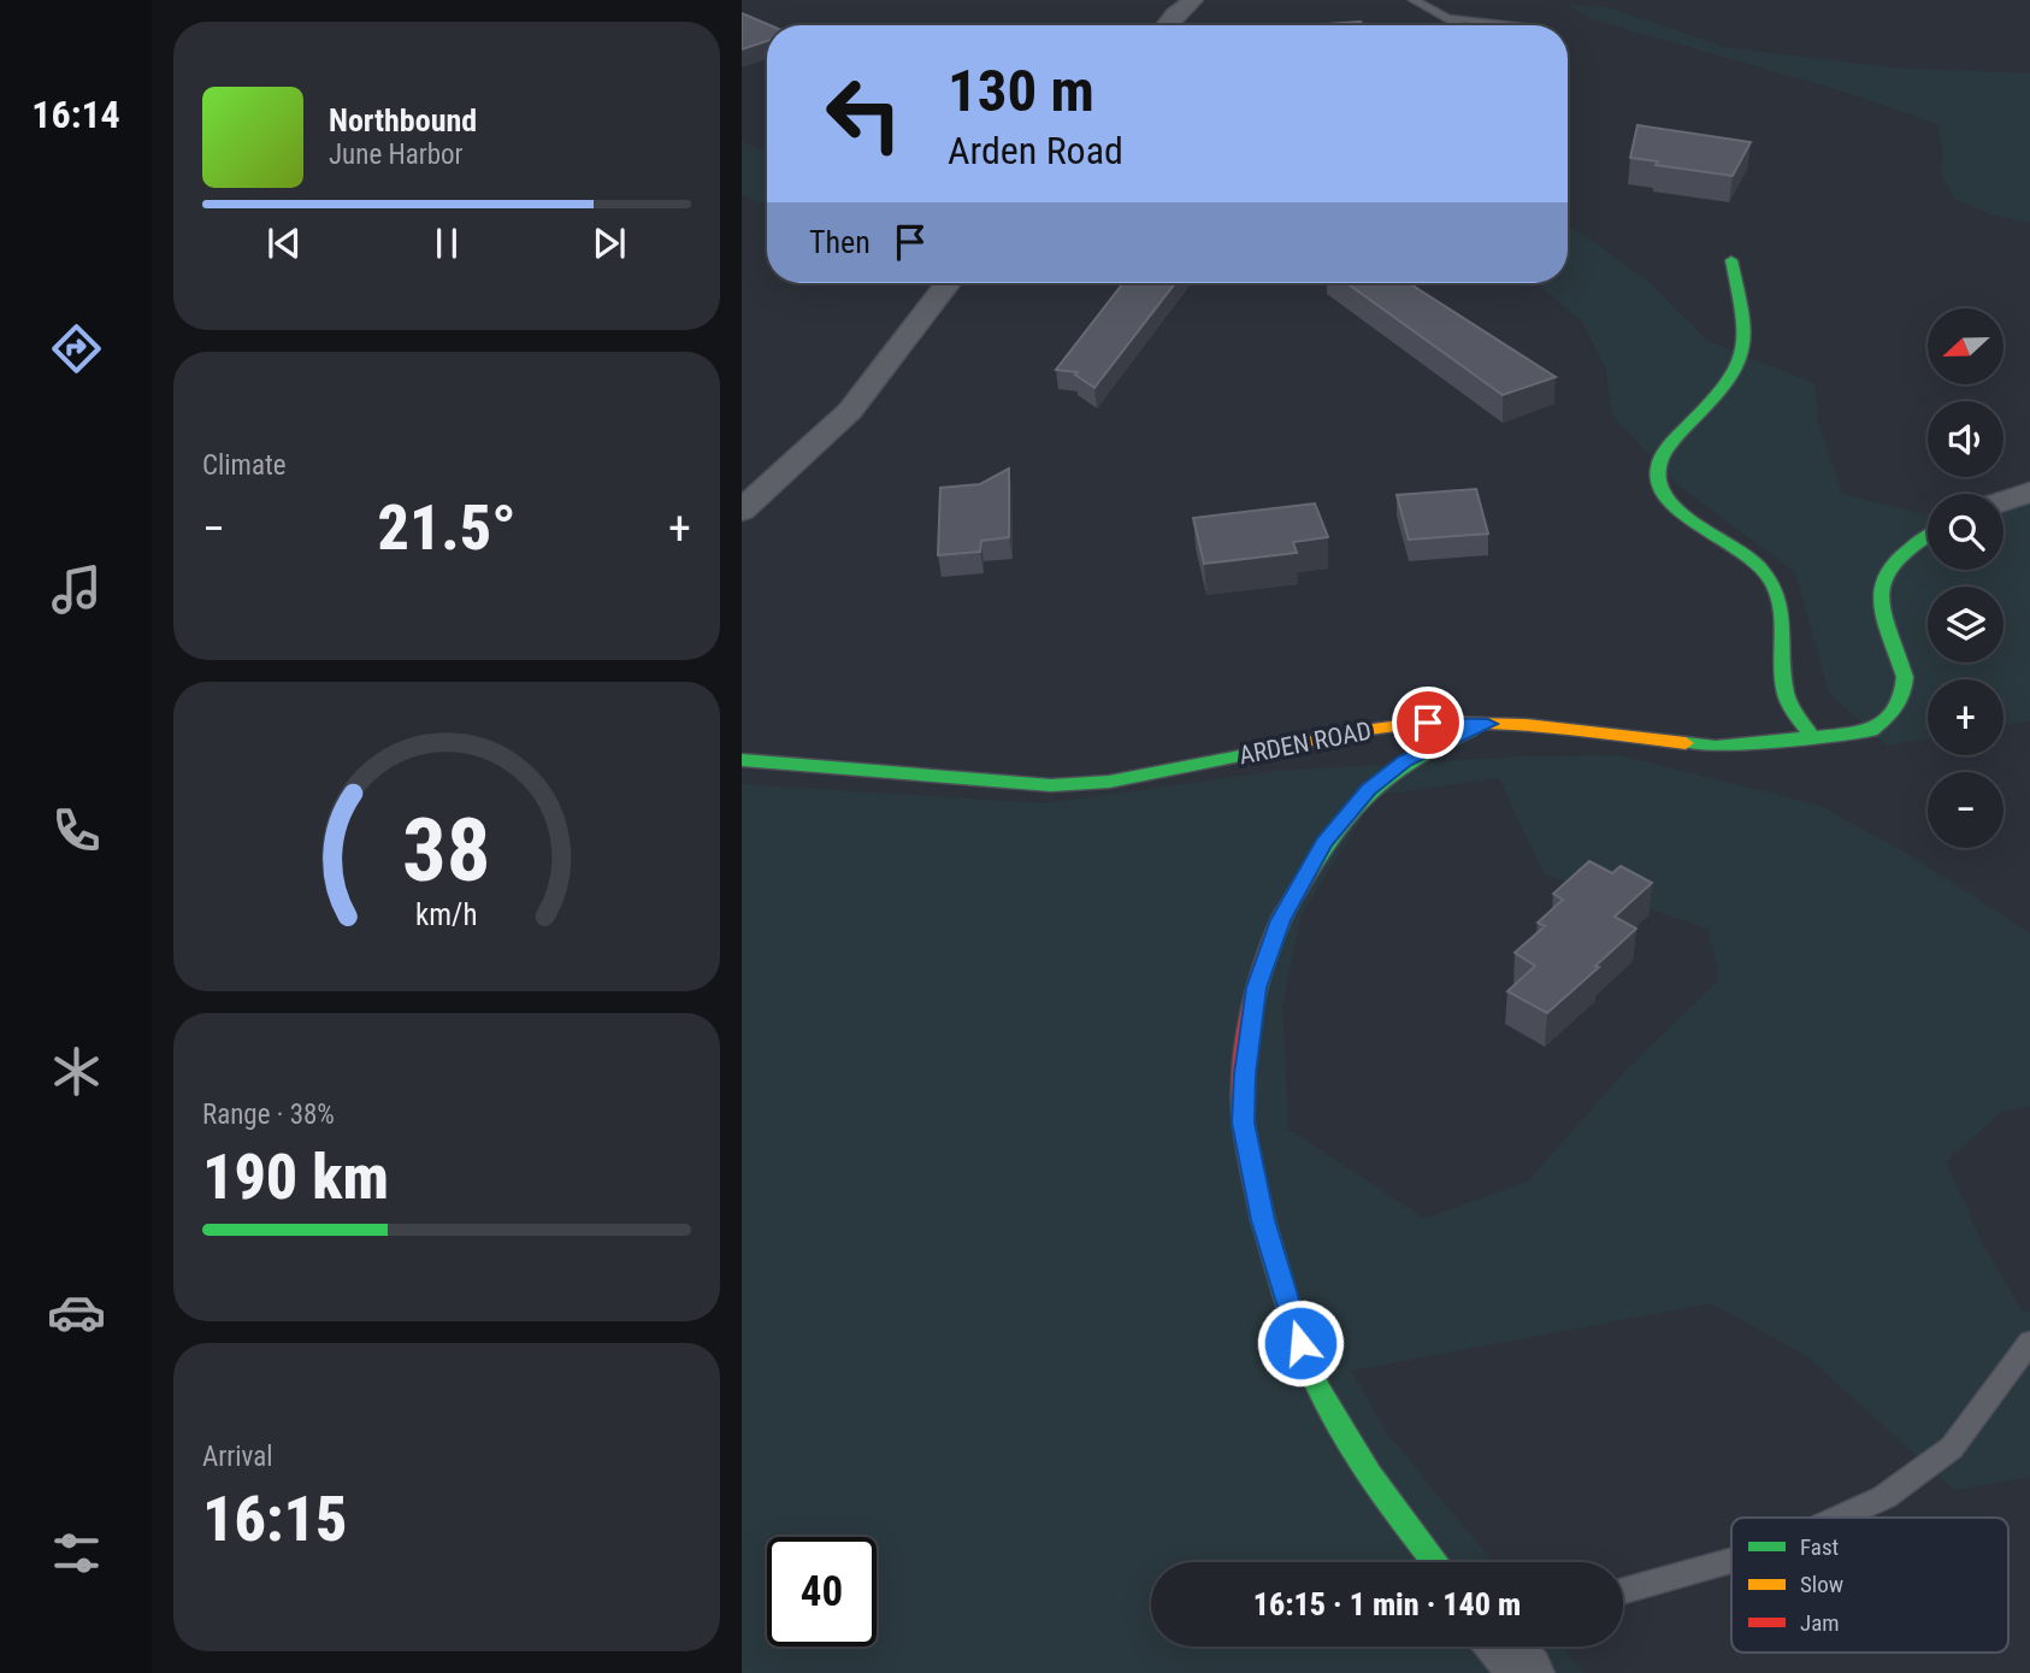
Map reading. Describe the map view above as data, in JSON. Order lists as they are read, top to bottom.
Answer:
{
  "streets": {
    "street": ["ARDEN ROAD"]
  },
  "legend": ["Fast", "Slow", "Jam"],
  "north": "left",
  "page": {
    "tabs": "16:14",
    "turn": ["130 m", "Arden Road"],
    "song": ["Northbound", "June Harbor"],
    "then": "Then",
    "map_buttons": ["+", "−"],
    "tile": [
      "Climate",
      ["Range · 38%", "190 km"],
      ["Arrival", "16:15"]
    ],
    "heat": ["−", "21.5°", "+"],
    "limit": "40",
    "trip": "16:15 · 1 min · 140 m",
    "gauge": ["38", "km/h"]
  }
}
